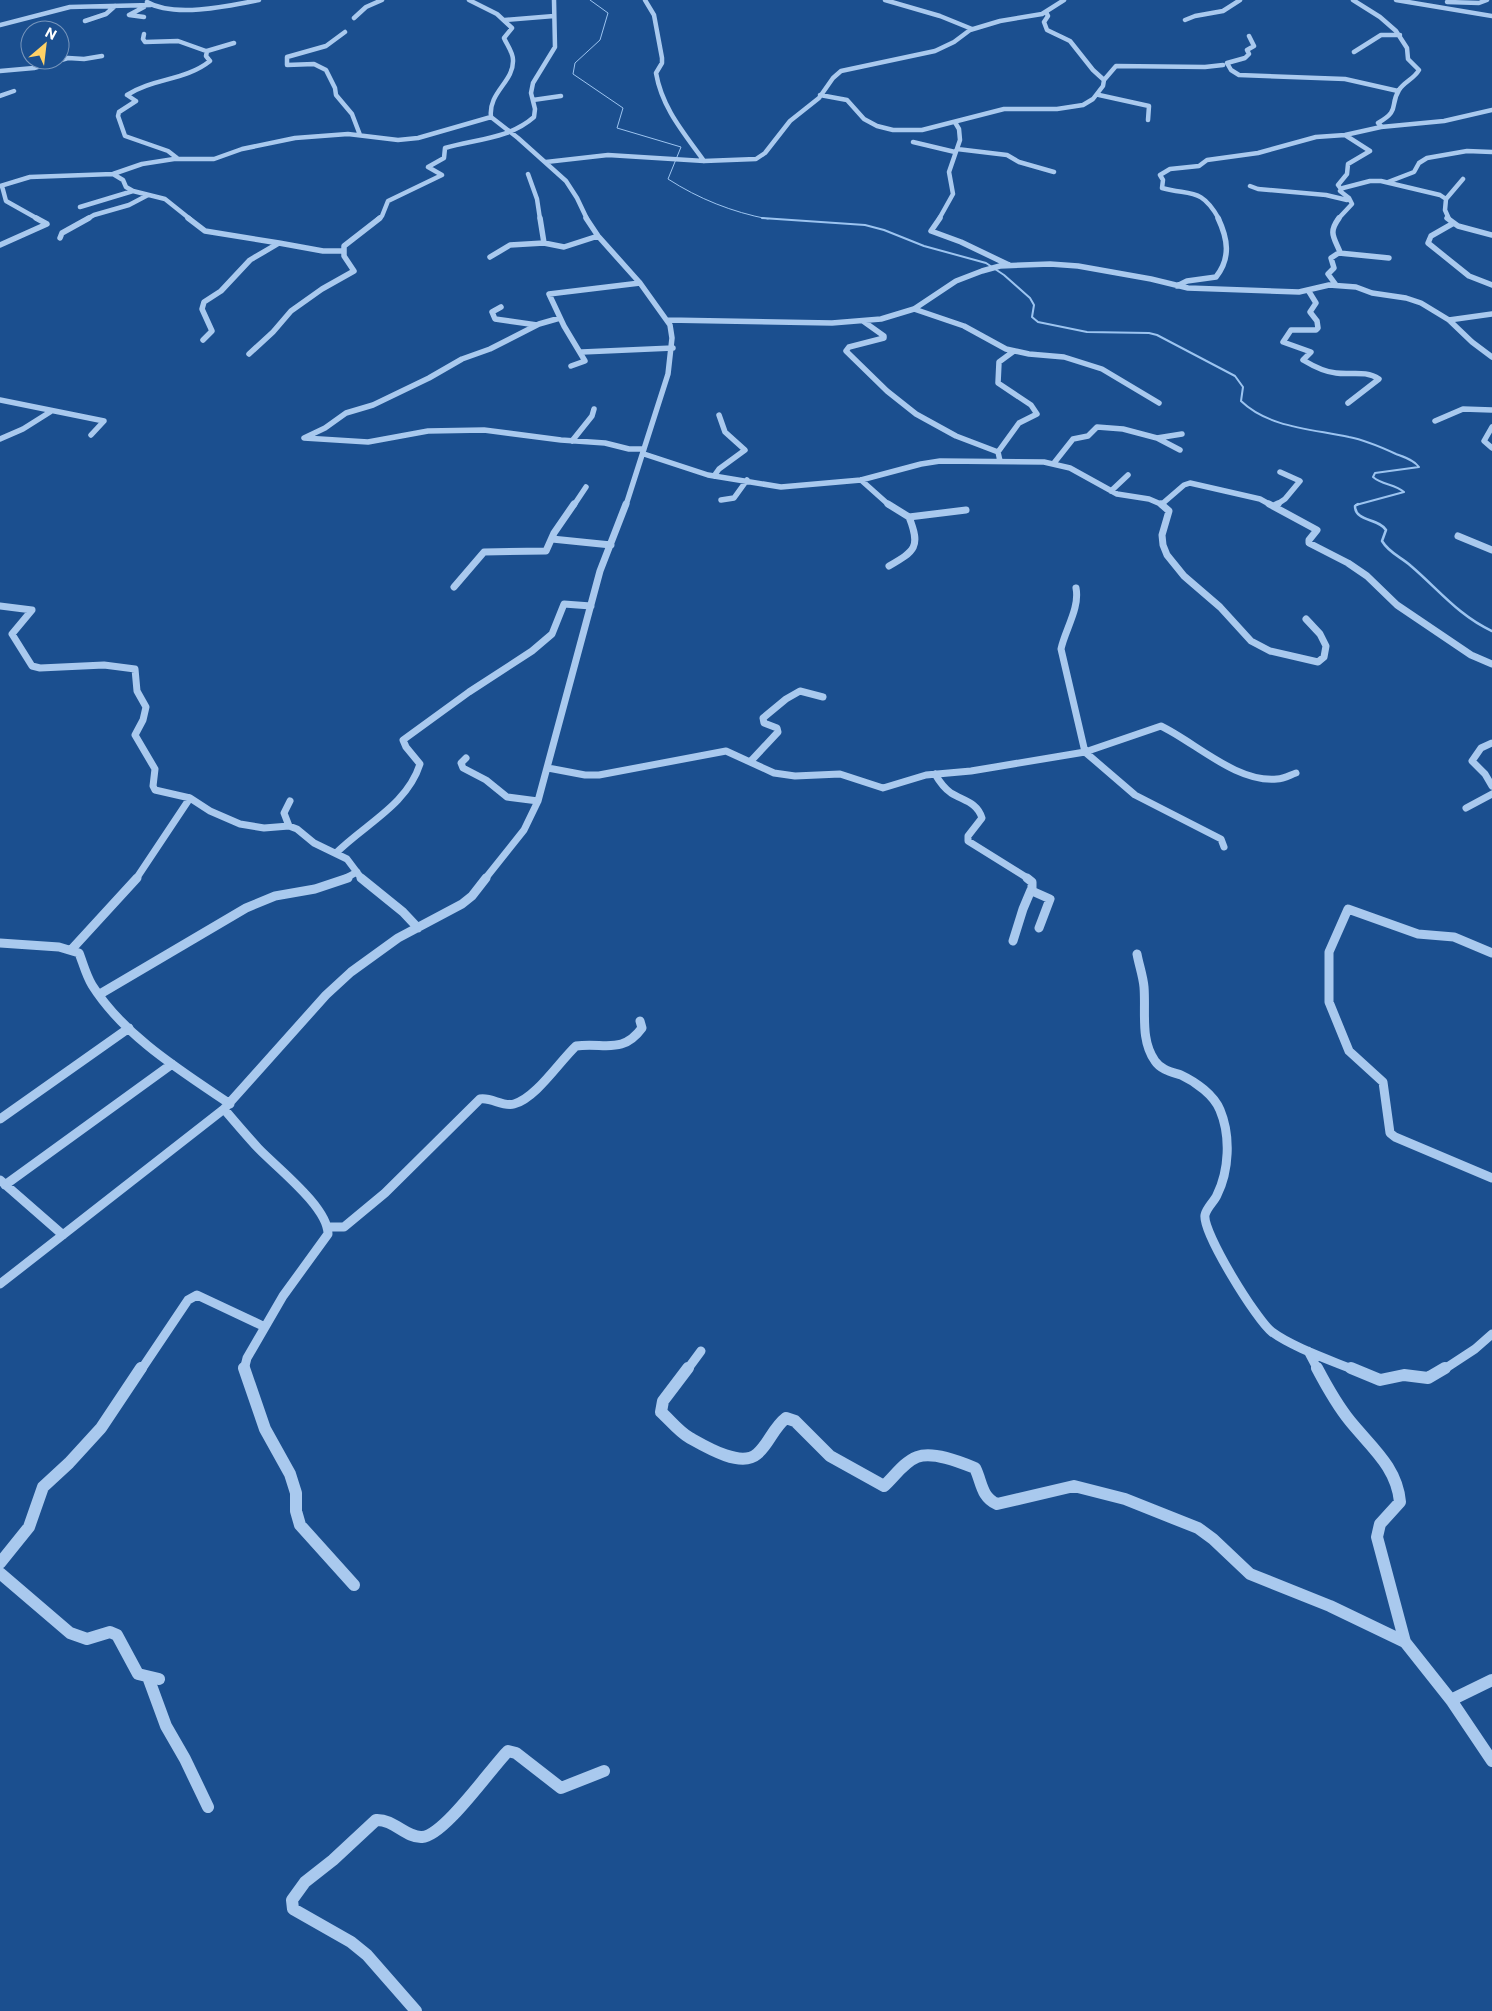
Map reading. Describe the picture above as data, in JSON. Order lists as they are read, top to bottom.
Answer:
{
  "north": "top right"
}
